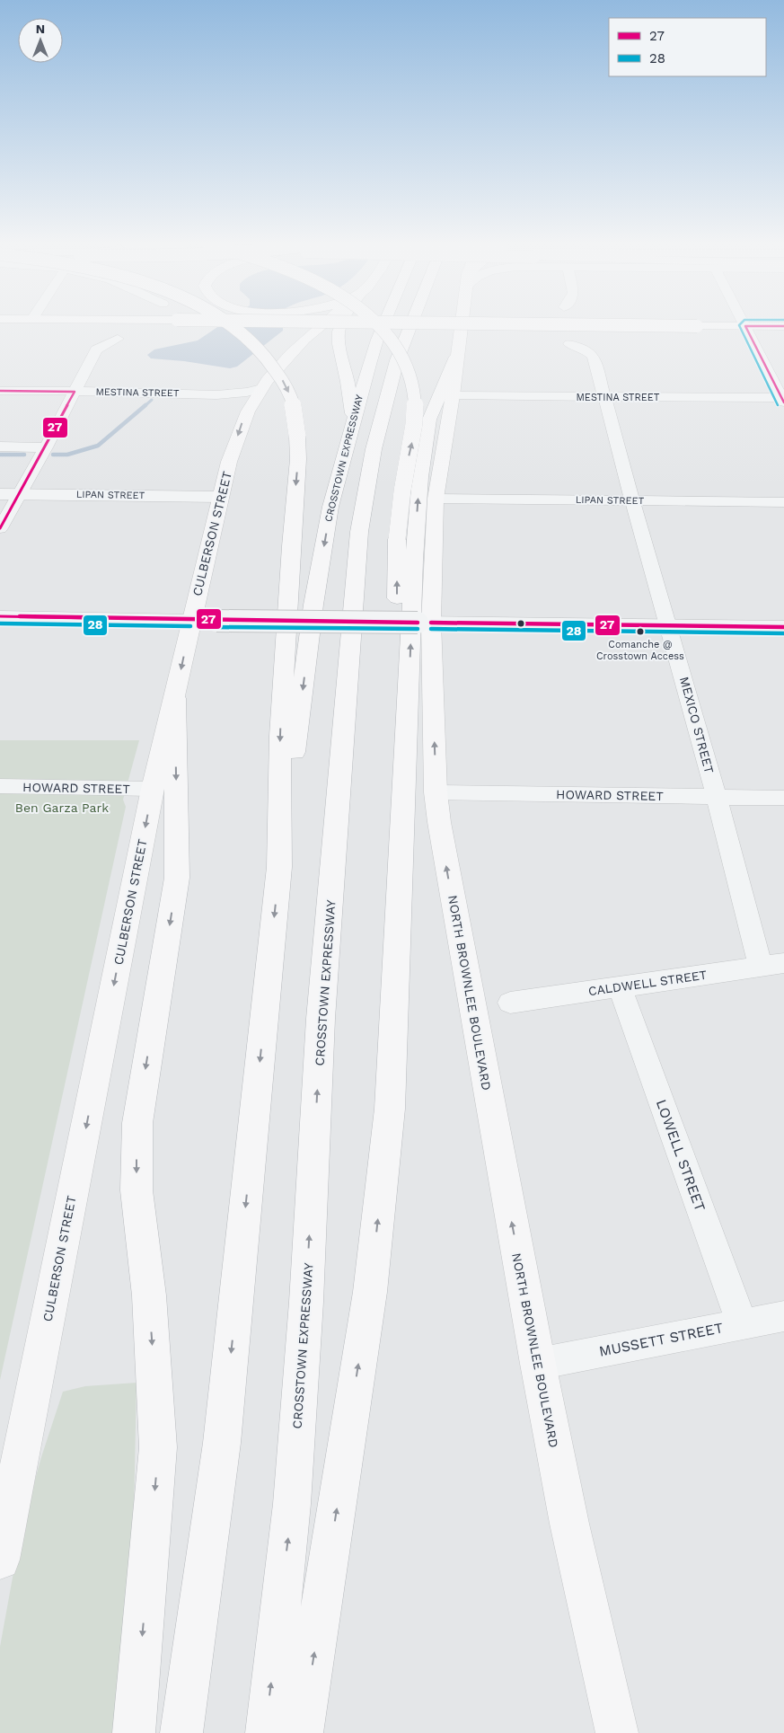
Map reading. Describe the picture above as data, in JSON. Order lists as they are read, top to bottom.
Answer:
{
  "streets": {
    "main road": ["CROSSTOWN EXPRESSWAY", "CULBERSON STREET", "NORTH BROWNLEE BOULEVARD"],
    "street": [
      "MESTINA STREET",
      "LIPAN STREET",
      "MEXICO STREET",
      "HOWARD STREET",
      "CALDWELL STREET",
      "LOWELL STREET",
      "MUSSETT STREET"
    ]
  },
  "crossings": [
    ["MESTINA STREET", "CULBERSON STREET"],
    ["MESTINA STREET", "MEXICO STREET"],
    ["MESTINA STREET", "NORTH BROWNLEE BOULEVARD"],
    ["LIPAN STREET", "CULBERSON STREET"],
    ["LIPAN STREET", "MEXICO STREET"],
    ["LIPAN STREET", "NORTH BROWNLEE BOULEVARD"],
    ["CULBERSON STREET", "HOWARD STREET"],
    ["MEXICO STREET", "HOWARD STREET"],
    ["MEXICO STREET", "CALDWELL STREET"],
    ["HOWARD STREET", "NORTH BROWNLEE BOULEVARD"],
    ["CALDWELL STREET", "LOWELL STREET"],
    ["NORTH BROWNLEE BOULEVARD", "MUSSETT STREET"],
    ["LOWELL STREET", "MUSSETT STREET"]
  ],
  "parks": ["Ben Garza Park"],
  "places": ["Comanche @ Crosstown Access"],
  "lines": ["transit line 28", "transit line 27"],
  "legend": ["27", "28"],
  "north": "top"
}
